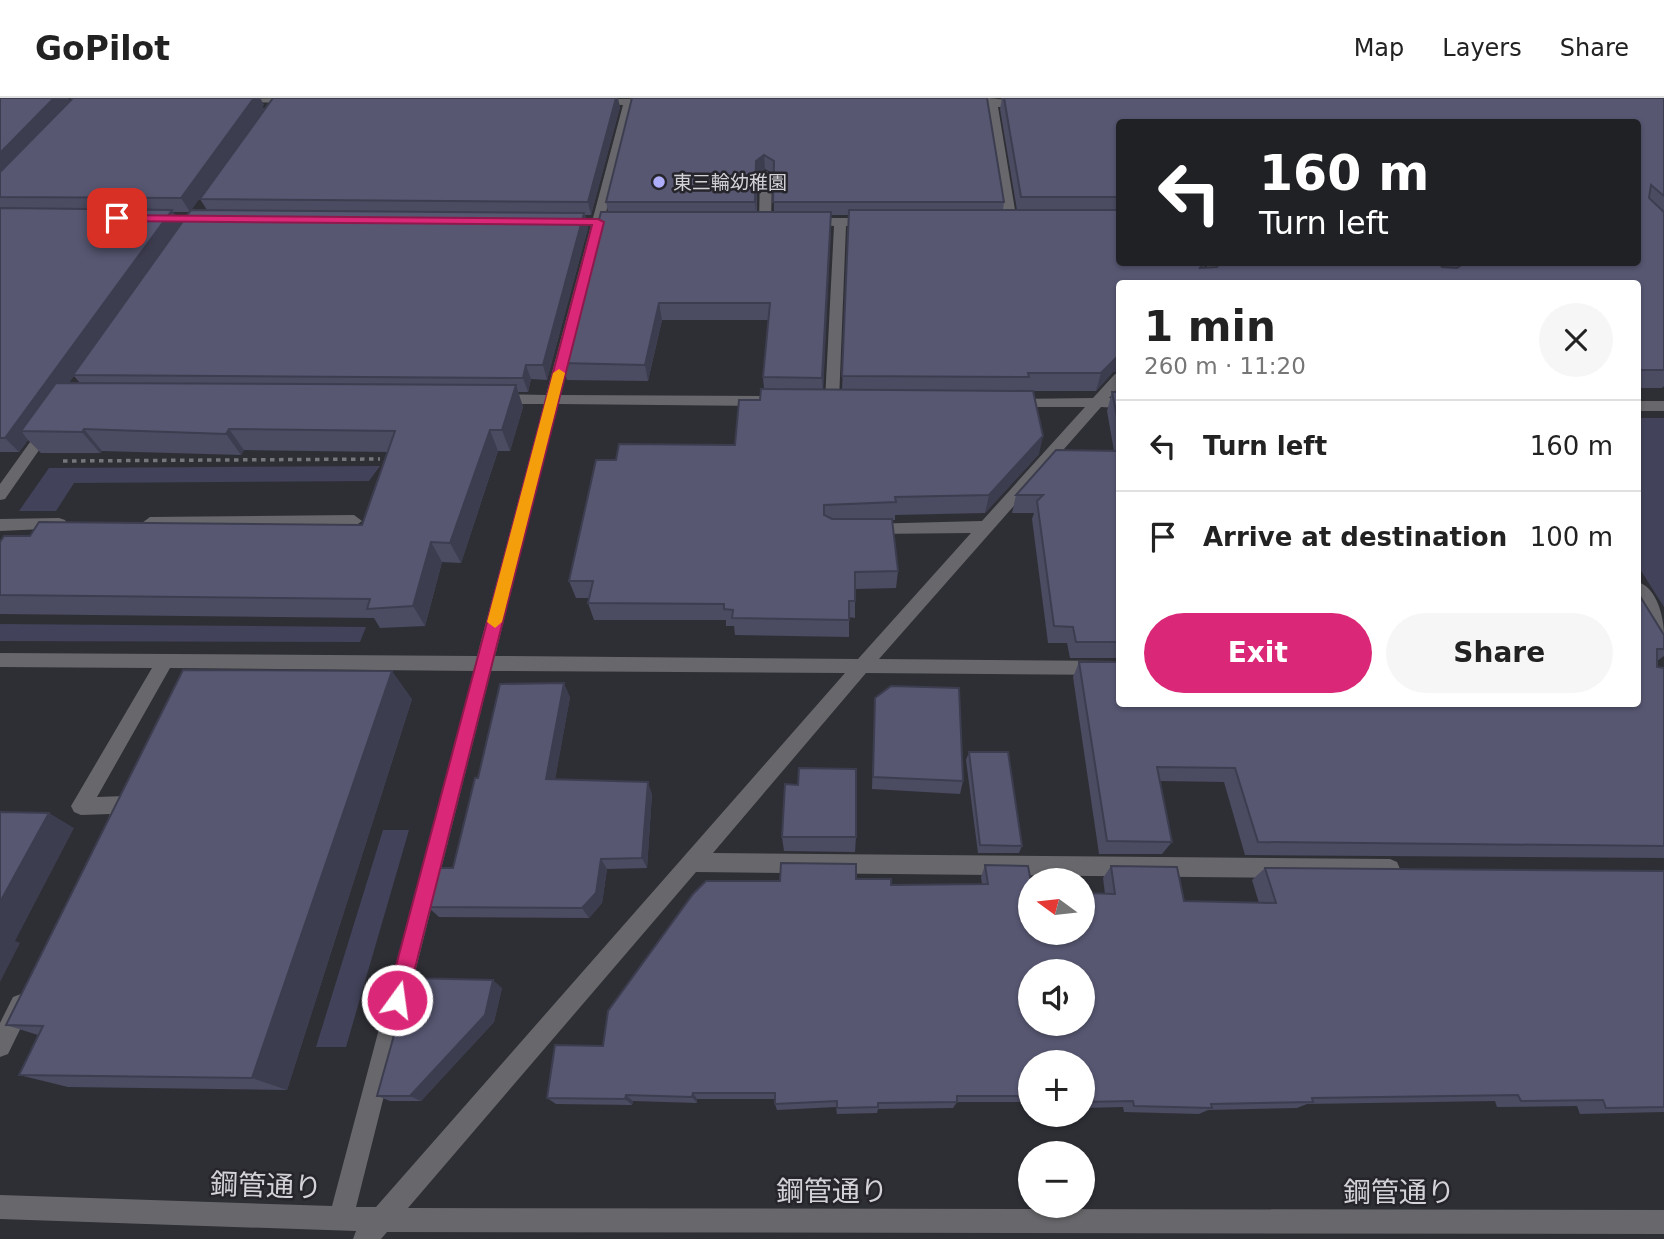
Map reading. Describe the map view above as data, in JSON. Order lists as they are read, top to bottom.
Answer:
{
  "streets": {
    "street": ["鋼管通り"]
  },
  "places": ["東三輪幼稚園"],
  "north": "left",
  "page": {
    "header": "GoPilot",
    "nav": ["Map", "Layers", "Share"],
    "turn": ["160 m", "Turn left"],
    "heading": ["1 min", "260 m · 11:20"],
    "list": [
      {
        "name": "Turn left",
        "value": "160 m"
      },
      {
        "name": "Arrive at destination",
        "value": "100 m"
      }
    ],
    "buttons": ["Exit", "Share"],
    "map_buttons": ["+", "−"]
  }
}
